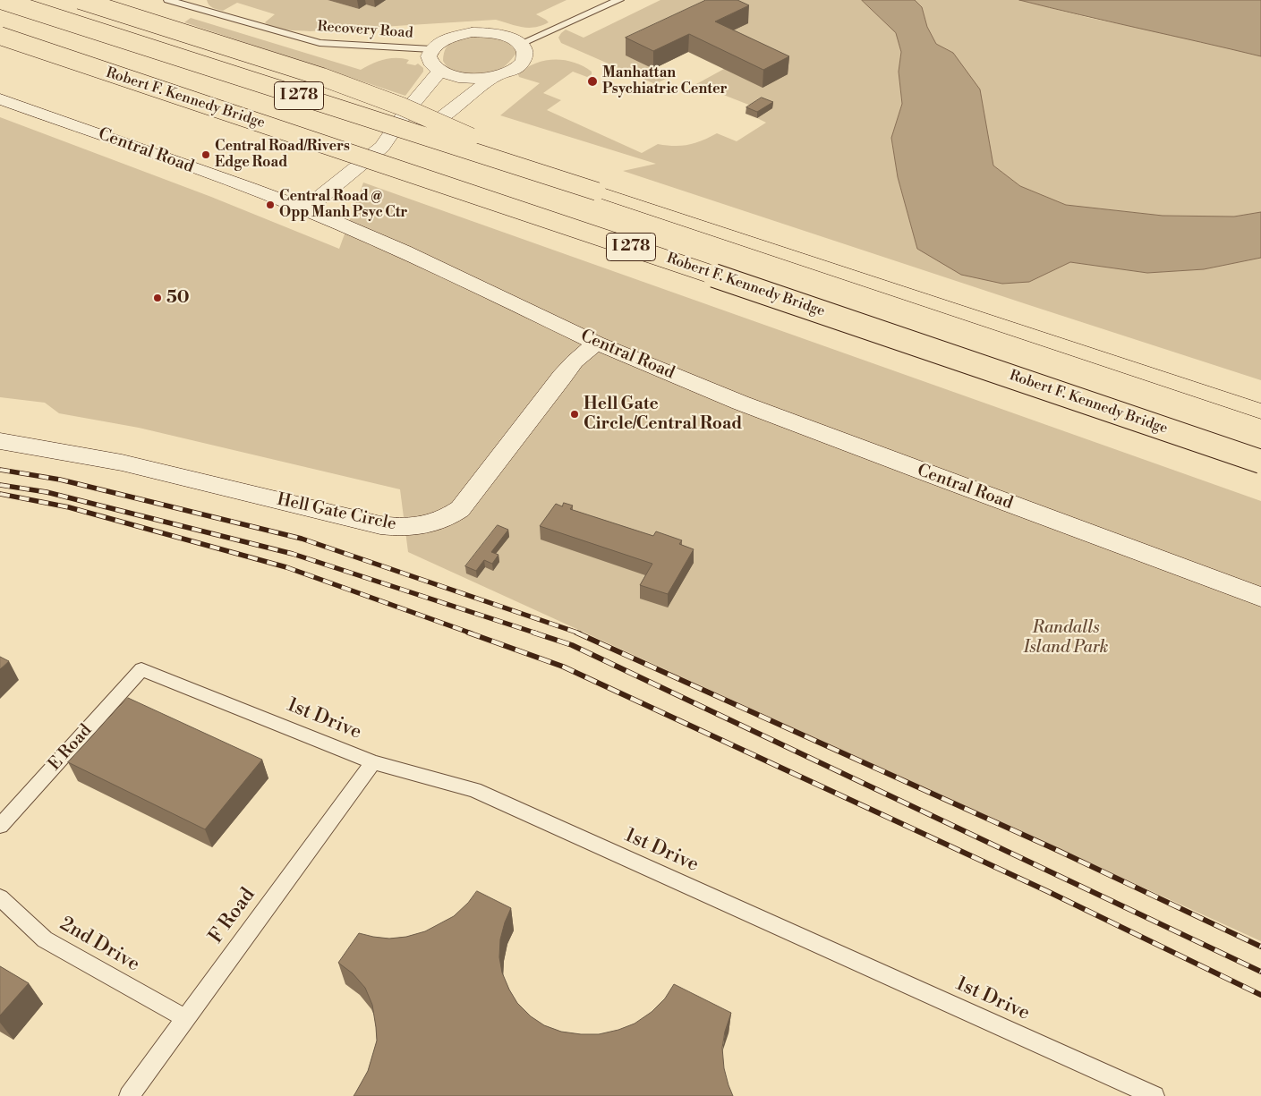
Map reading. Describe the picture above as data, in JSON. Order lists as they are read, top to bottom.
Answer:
{
  "streets": {
    "highway": ["I 278", "Robert F. Kennedy Bridge"],
    "street": ["Central Road", "Hell Gate Circle"],
    "lane": [
      "Recovery Road",
      "1st Drive",
      "E Road",
      "F Road",
      "2nd Drive"
    ]
  },
  "crossings": [
    ["Central Road", "Hell Gate Circle"],
    ["1st Drive", "E Road"],
    ["1st Drive", "F Road"],
    ["F Road", "2nd Drive"]
  ],
  "parks": ["Randalls Island Park"],
  "places": [
    "Manhattan Psychiatric Center",
    "Central Road/Rivers Edge Road",
    "Central Road @ Opp Manh Psyc Ctr",
    "50",
    "Hell Gate Circle/Central Road"
  ]
}
